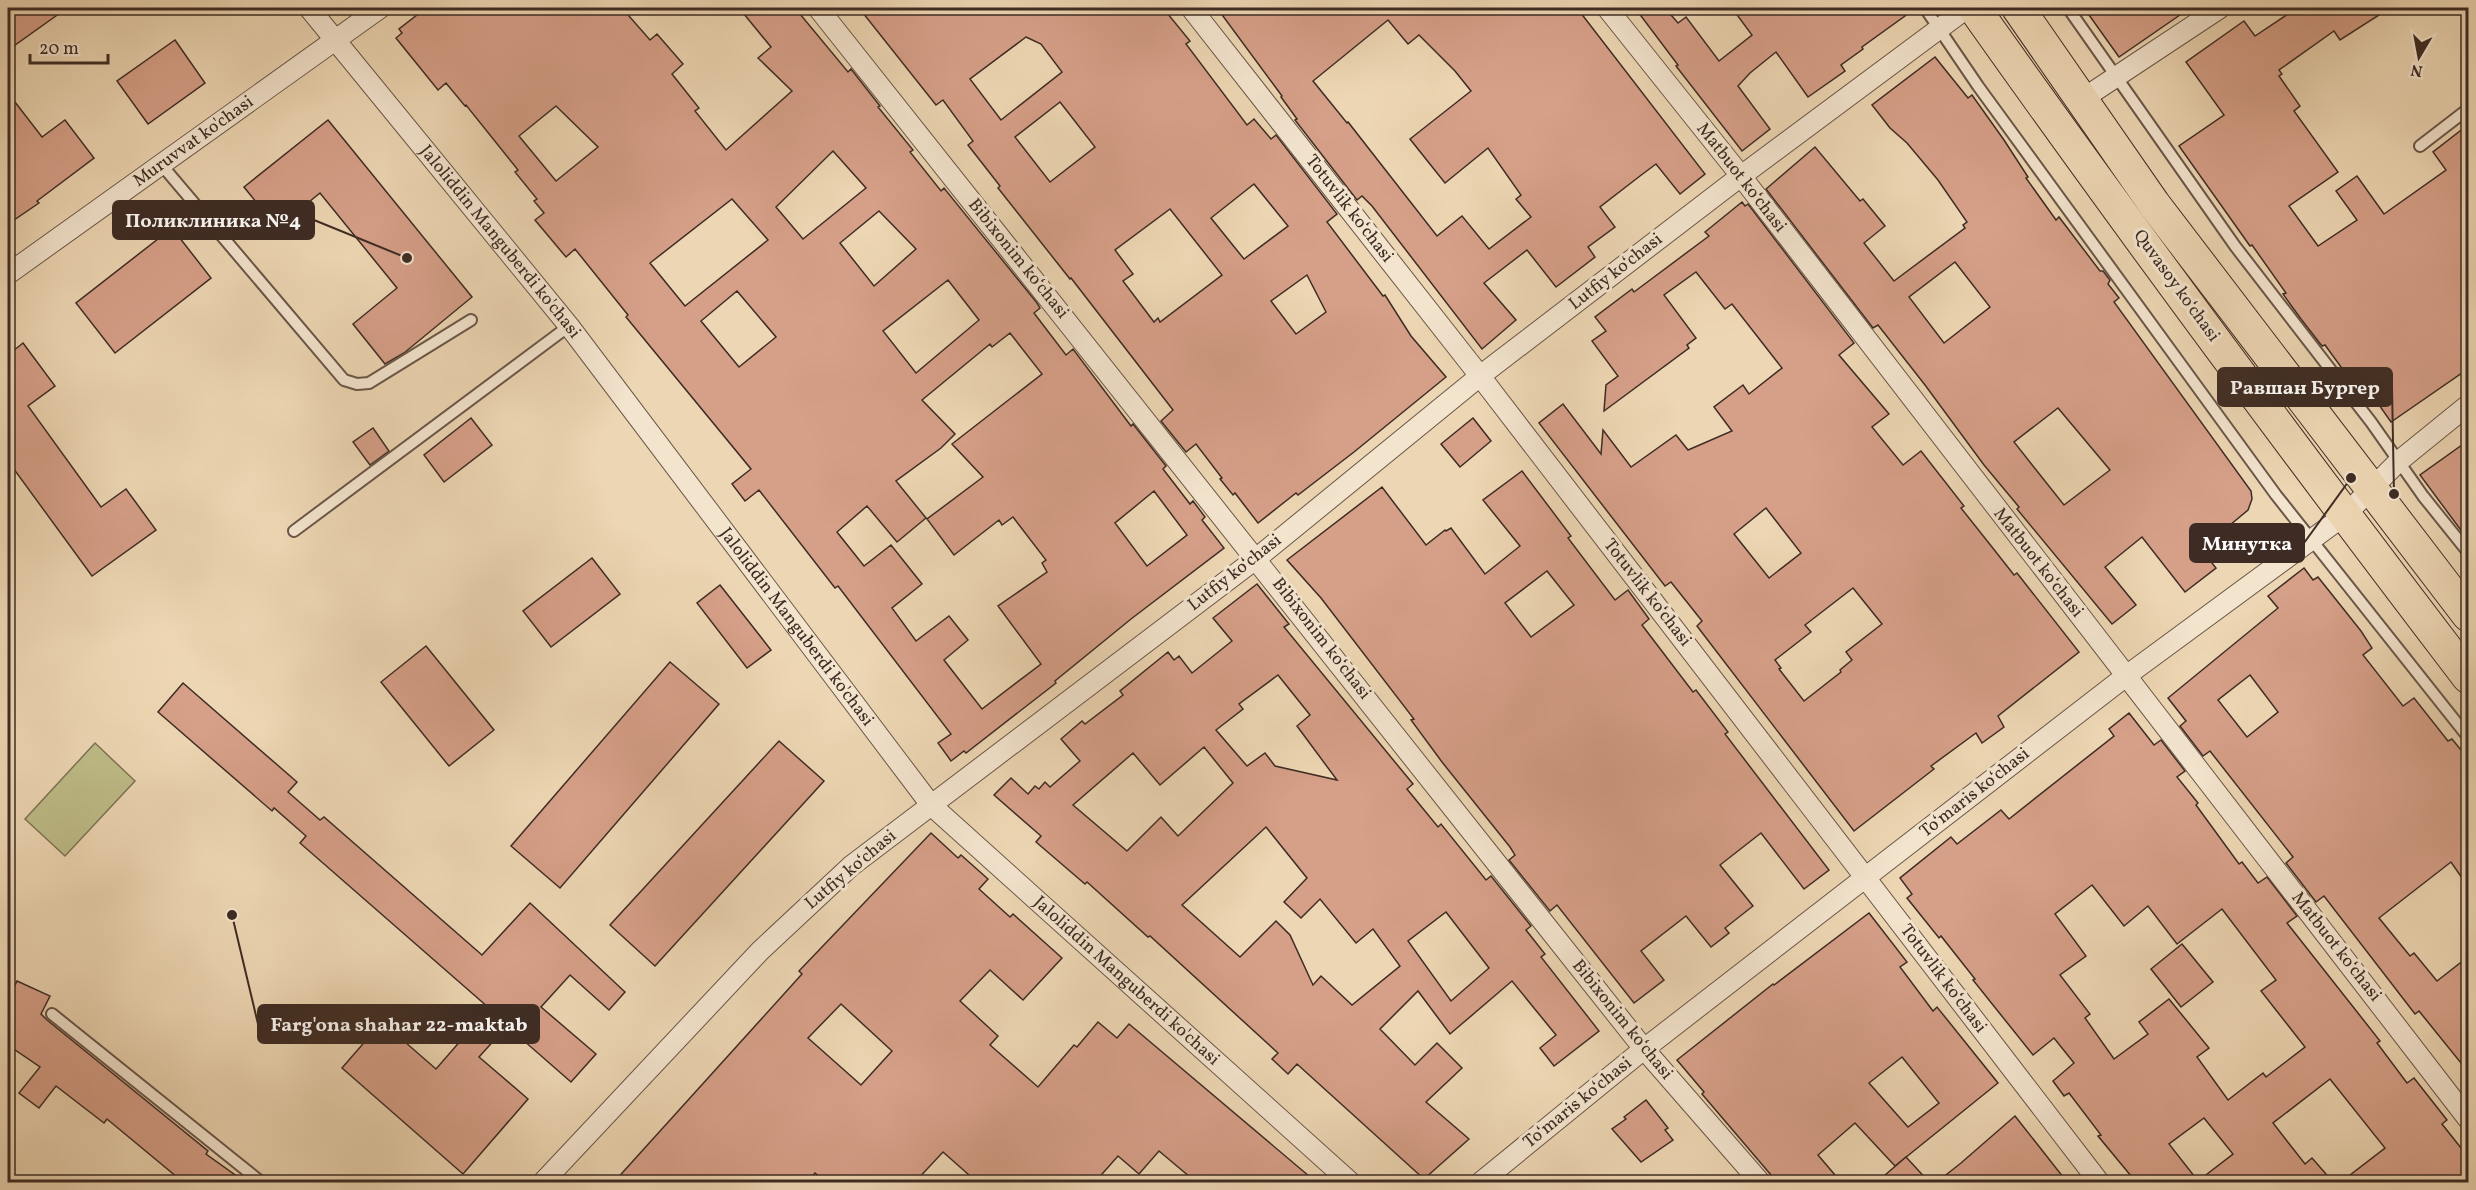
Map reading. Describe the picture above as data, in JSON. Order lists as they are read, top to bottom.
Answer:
{
  "streets": {
    "main road": ["Quvasoy koʻchasi"],
    "street": [
      "Muruvvat ko'chasi",
      "Matbuot koʻchasi",
      "Totuvlik koʻchasi",
      "Jaloliddin Manguberdi ko'chasi",
      "Bibixonim koʻchasi",
      "Lutfiy koʻchasi",
      "Toʻmaris koʻchasi"
    ]
  },
  "crossings": [
    ["Muruvvat ko'chasi", "Jaloliddin Manguberdi ko'chasi"],
    ["Matbuot koʻchasi", "Lutfiy koʻchasi"],
    ["Matbuot koʻchasi", "Toʻmaris koʻchasi"],
    ["Totuvlik koʻchasi", "Lutfiy koʻchasi"],
    ["Totuvlik koʻchasi", "Toʻmaris koʻchasi"],
    ["Jaloliddin Manguberdi ko'chasi", "Lutfiy koʻchasi"],
    ["Bibixonim koʻchasi", "Lutfiy koʻchasi"],
    ["Bibixonim koʻchasi", "Toʻmaris koʻchasi"],
    ["Quvasoy koʻchasi", "Toʻmaris koʻchasi"]
  ],
  "places": [
    "Поликлиника №4",
    "Минутка",
    "Равшан Бургер",
    "Farg'ona shahar 22-maktab"
  ],
  "scale_bar": "20 m",
  "north": "bottom"
}
